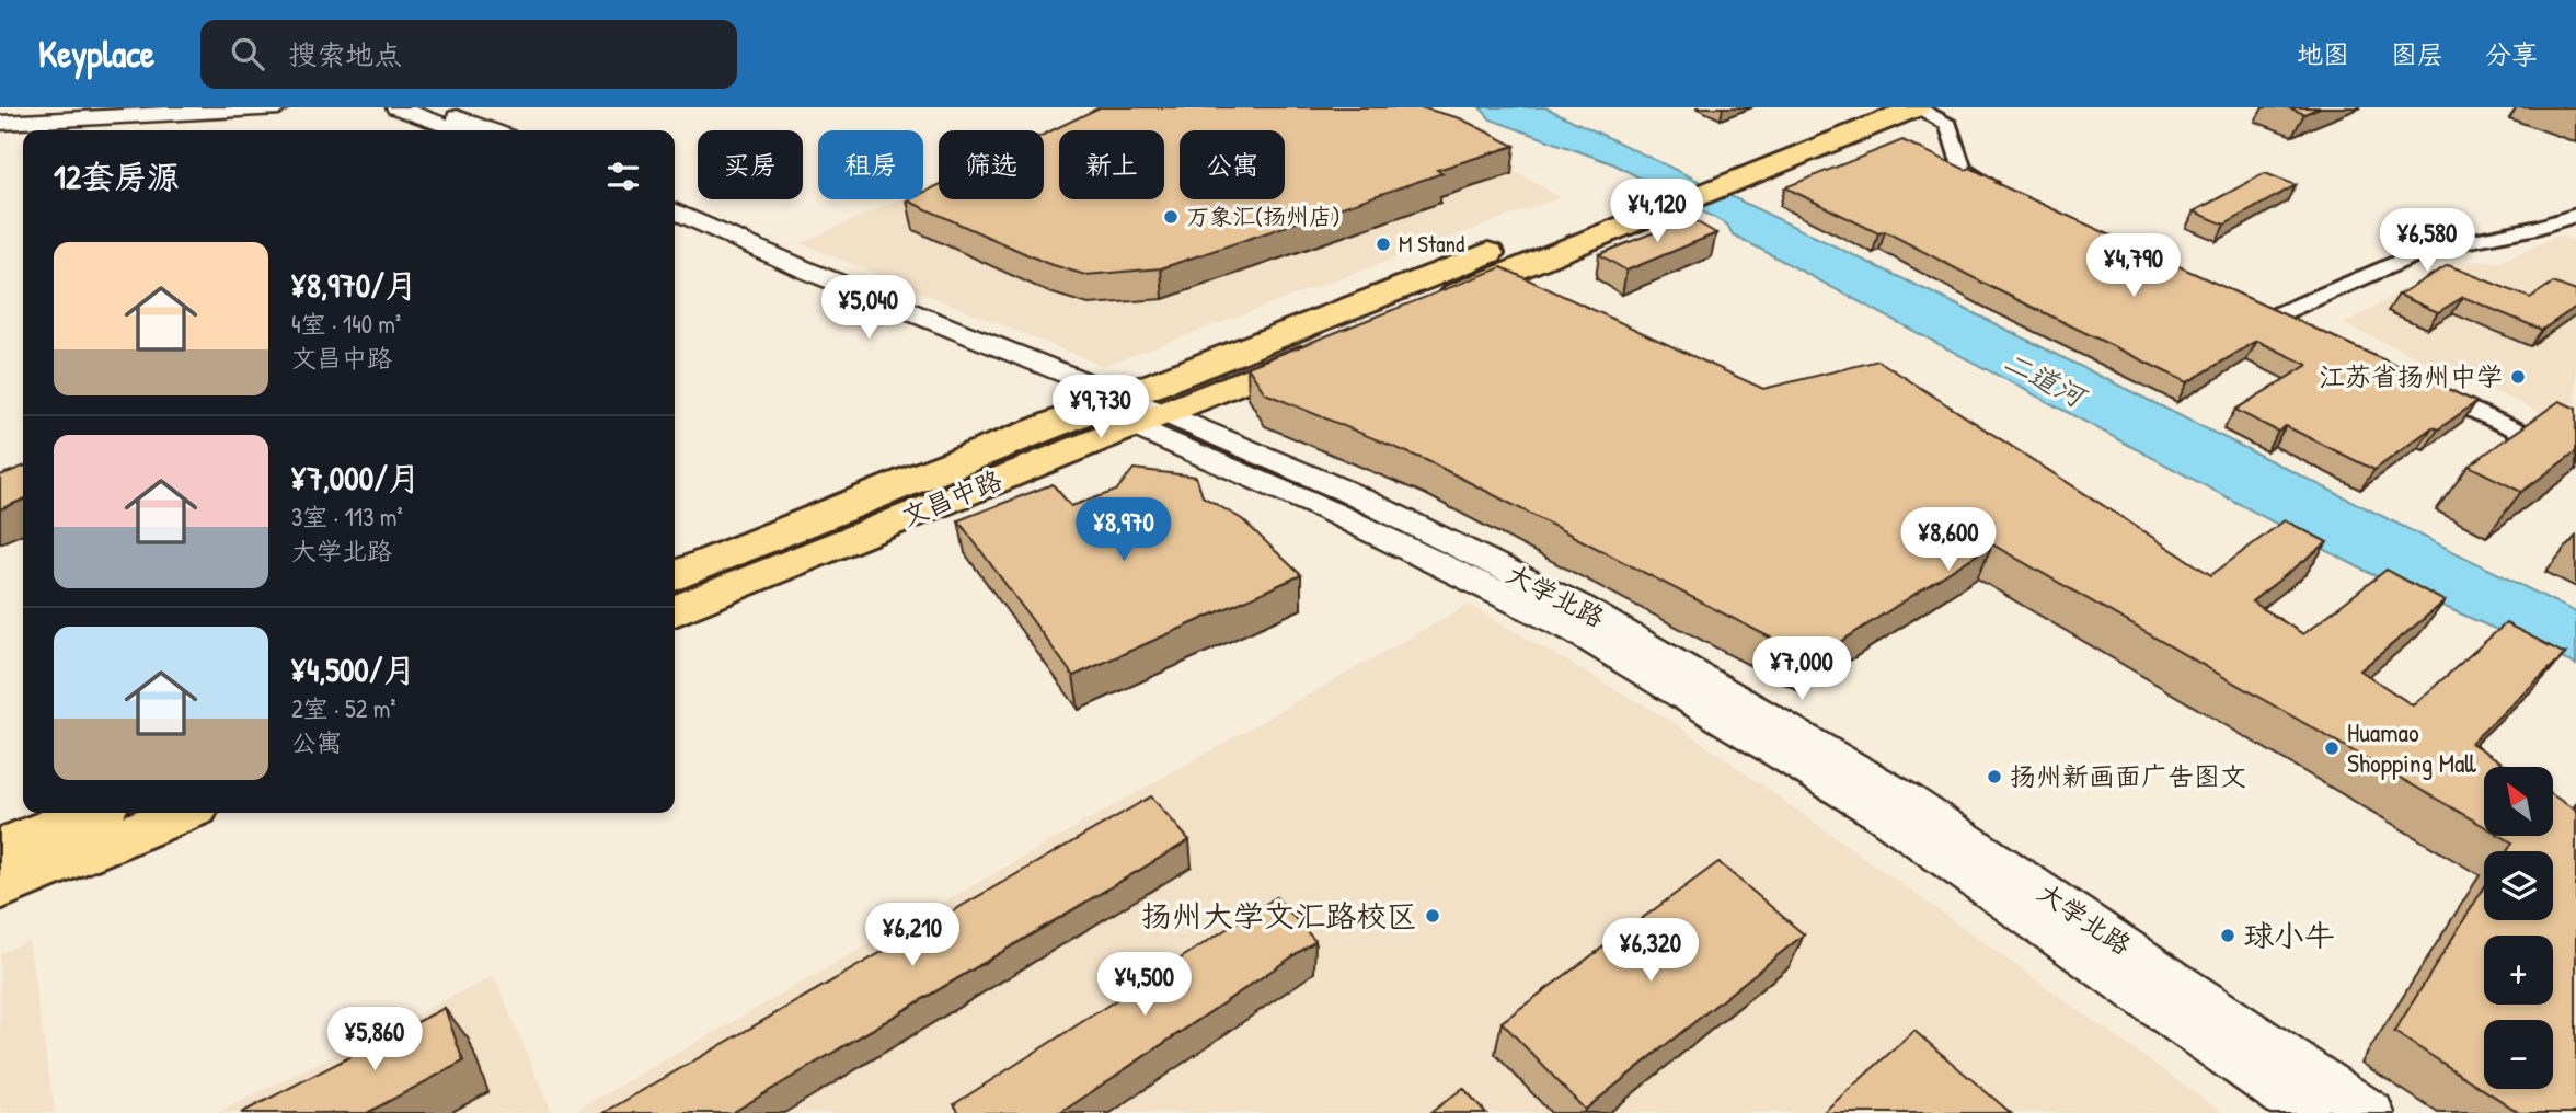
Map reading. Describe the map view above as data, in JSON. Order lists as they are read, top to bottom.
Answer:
{
  "streets": {
    "main road": ["文昌中路"],
    "street": ["大学北路"]
  },
  "crossings": [
    ["文昌中路", "大学北路"]
  ],
  "water": ["二道河"],
  "places": [
    "万象汇(扬州店)",
    "M Stand",
    "江苏省扬州中学",
    "Huamao Shopping Mall",
    "扬州新画面广告图文",
    "扬州大学文汇路校区",
    "球小牛"
  ],
  "north": "top left",
  "page": {
    "header": "Keyplace",
    "search": "搜索地点",
    "nav": ["地图", "图层", "分享"],
    "chip": [
      "买房",
      "租房",
      "筛选",
      "新上",
      "公寓"
    ],
    "heading": "12套房源",
    "price": [
      "¥4,120",
      "¥6,580",
      "¥4,790",
      "¥5,040",
      "¥9,730",
      "¥8,970",
      "¥8,600",
      "¥7,000",
      "¥6,210",
      "¥6,320",
      "¥4,500",
      "¥5,860"
    ],
    "list": [
      {
        "name": "¥8,970/月",
        "note": "4室 · 140 m² · 文昌中路"
      },
      {
        "name": "¥7,000/月",
        "note": "3室 · 113 m² · 大学北路"
      },
      {
        "name": "¥4,500/月",
        "note": "2室 · 52 m² · 公寓"
      }
    ],
    "map_buttons": ["+", "−"]
  }
}
